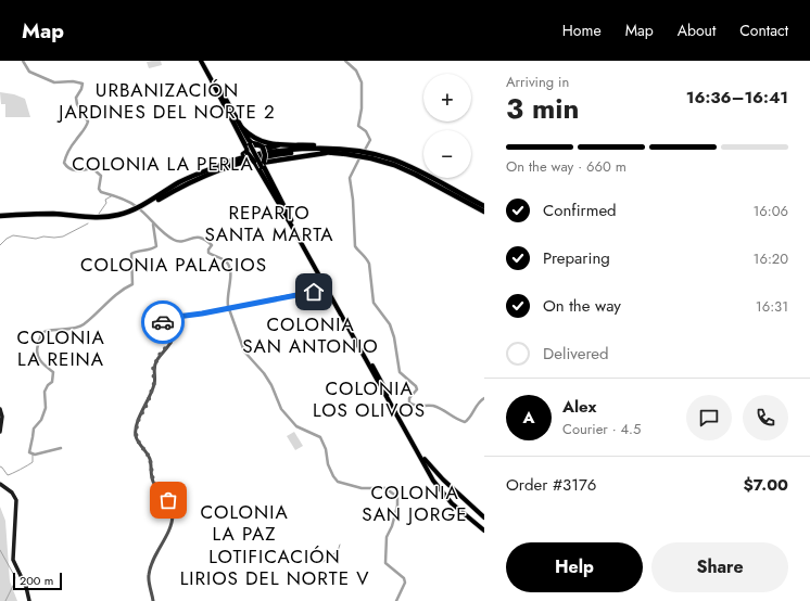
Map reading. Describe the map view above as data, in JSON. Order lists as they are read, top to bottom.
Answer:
{
  "districts": [
    "URBANIZACIÓN JARDINES DEL NORTE 2",
    "COLONIA LA PERLA",
    "REPARTO SANTA MARTA",
    "COLONIA PALACIOS",
    "COLONIA SAN ANTONIO",
    "COLONIA LA REINA",
    "COLONIA LOS OLIVOS",
    "COLONIA SAN JORGE",
    "COLONIA LA PAZ",
    "LOTIFICACIÓN LIRIOS DEL NORTE V"
  ],
  "scale_bar": "200 m",
  "page": {
    "header": "Map",
    "nav": [
      "Home",
      "Map",
      "About",
      "Contact"
    ],
    "heading": ["3 min", "Arriving in", "16:36–16:41"],
    "panel": [
      "Alex",
      "Courier · 4.5",
      "Order #3176",
      "$7.00"
    ],
    "map_buttons": ["+", "−"],
    "bar": "On the way · 660 m",
    "list": [
      ["Confirmed", "16:06"],
      ["Preparing", "16:20"],
      ["On the way", "16:31"],
      "Delivered"
    ],
    "round": "A",
    "buttons": ["Help", "Share"],
    "scale": "200 m"
  }
}
